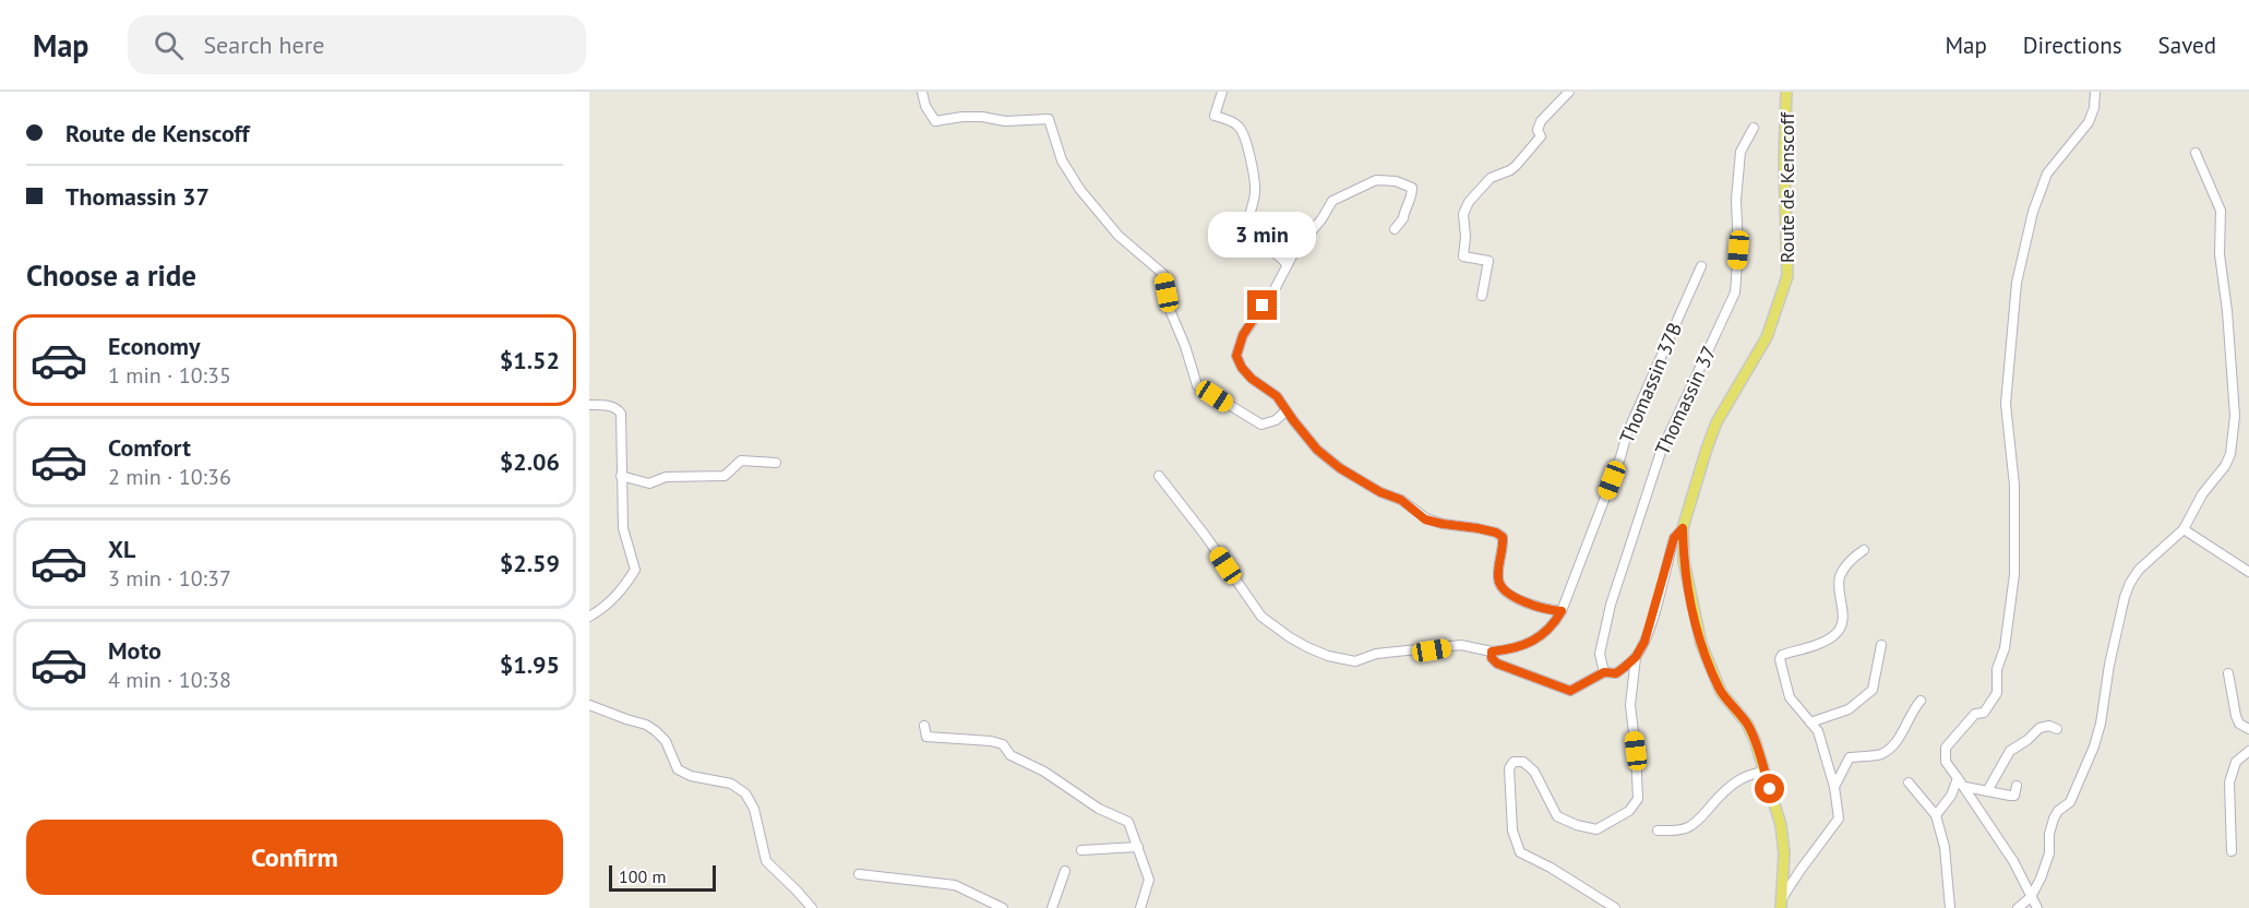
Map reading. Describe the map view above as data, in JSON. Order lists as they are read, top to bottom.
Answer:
{
  "streets": {
    "main road": ["Route de Kenscoff"],
    "street": ["Thomassin 37B", "Thomassin 37"]
  },
  "scale_bar": "100 m",
  "page": {
    "header": "Map",
    "search": "Search here",
    "nav": ["Map", "Directions", "Saved"],
    "banner": ["Route de Kenscoff", "Thomassin 37"],
    "bubble": "3 min",
    "heading": "Choose a ride",
    "list": [
      {
        "name": "Economy",
        "note": "1 min · 10:35",
        "value": "$1.52"
      },
      {
        "name": "Comfort",
        "note": "2 min · 10:36",
        "value": "$2.06"
      },
      {
        "name": "XL",
        "note": "3 min · 10:37",
        "value": "$2.59"
      },
      {
        "name": "Moto",
        "note": "4 min · 10:38",
        "value": "$1.95"
      }
    ],
    "buttons": "Confirm",
    "scale": "100 m"
  }
}
